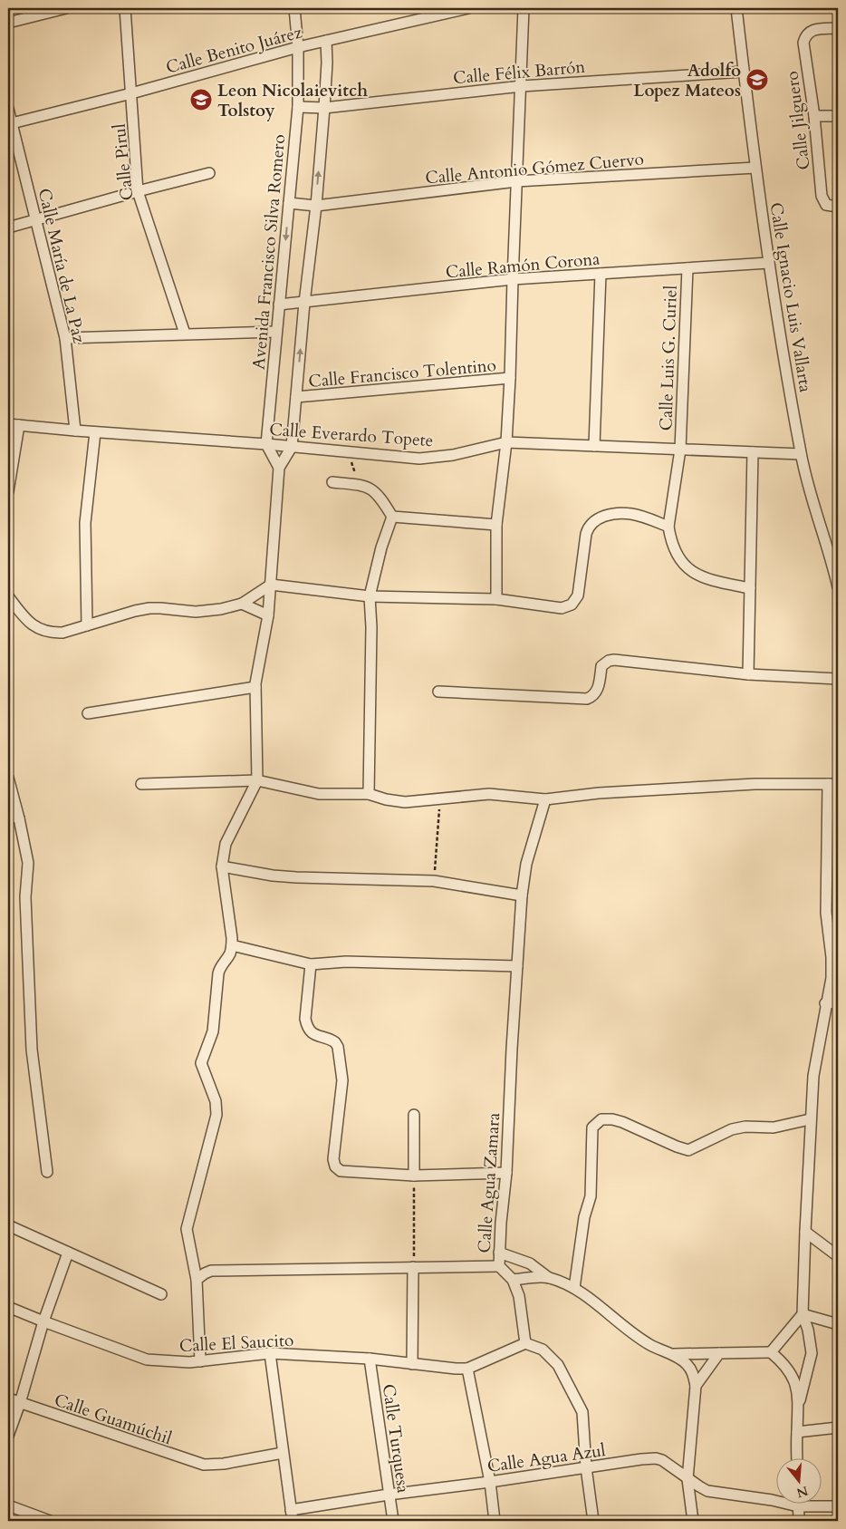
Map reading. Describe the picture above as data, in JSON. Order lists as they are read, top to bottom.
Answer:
{
  "streets": {
    "street": [
      "Calle Benito Juárez",
      "Calle Félix Barrón",
      "Calle Jilguero",
      "Calle Pirul",
      "Calle Antonio Gómez Cuervo",
      "Avenida Francisco Silva Romero",
      "Calle Ramón Corona",
      "Calle María de La Paz",
      "Calle Ignacio Luis Vallarta",
      "Calle Luis G. Curiel",
      "Calle Francisco Tolentino",
      "Calle Everardo Topete",
      "Calle Agua Zamara",
      "Calle El Saucito",
      "Calle Guamúchil",
      "Calle Turquesa",
      "Calle Agua Azul"
    ]
  },
  "crossings": [
    ["Calle Benito Juárez", "Calle Pirul"],
    ["Calle Benito Juárez", "Avenida Francisco Silva Romero"],
    ["Calle Benito Juárez", "Calle María de La Paz"],
    ["Calle Félix Barrón", "Avenida Francisco Silva Romero"],
    ["Calle Félix Barrón", "Calle Ignacio Luis Vallarta"],
    ["Calle Antonio Gómez Cuervo", "Avenida Francisco Silva Romero"],
    ["Calle Antonio Gómez Cuervo", "Calle Ignacio Luis Vallarta"],
    ["Avenida Francisco Silva Romero", "Calle Ramón Corona"],
    ["Avenida Francisco Silva Romero", "Calle Everardo Topete"],
    ["Calle Ramón Corona", "Calle Ignacio Luis Vallarta"],
    ["Calle Ramón Corona", "Calle Luis G. Curiel"],
    ["Calle María de La Paz", "Calle Everardo Topete"],
    ["Calle Ignacio Luis Vallarta", "Calle Everardo Topete"],
    ["Calle Luis G. Curiel", "Calle Everardo Topete"],
    ["Calle Agua Zamara", "Calle El Saucito"],
    ["Calle El Saucito", "Calle Turquesa"],
    ["Calle Turquesa", "Calle Agua Azul"]
  ],
  "places": {
    "school or university": ["Adolfo Lopez Mateos", "Leon Nicolaievitch Tolstoy"]
  },
  "north": "bottom"
}
